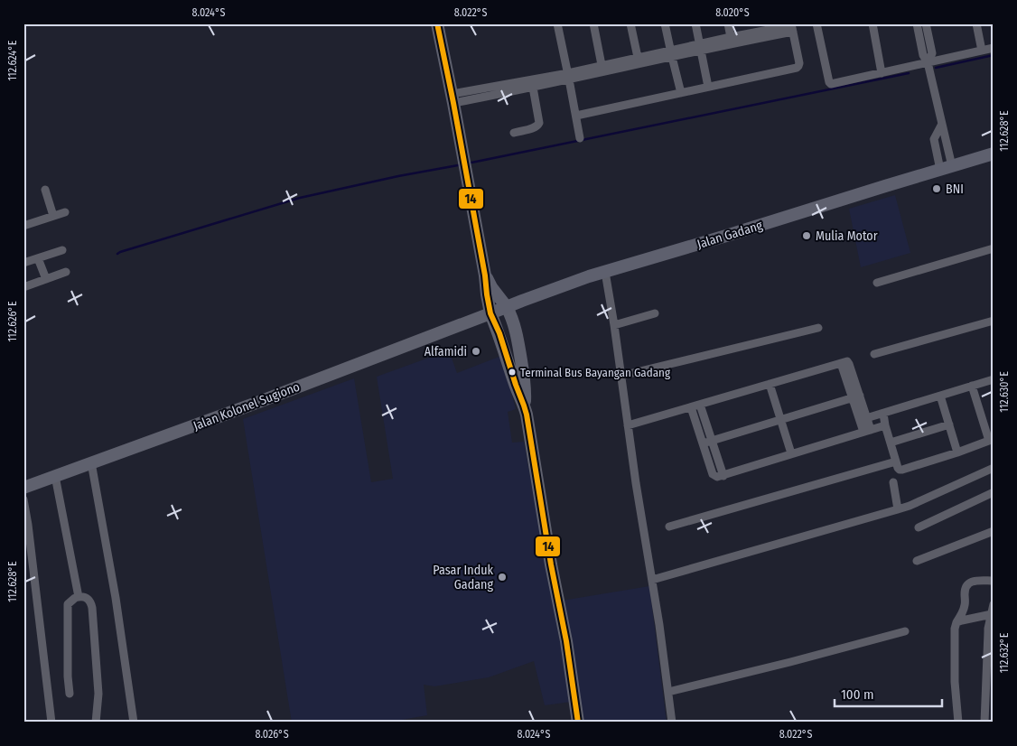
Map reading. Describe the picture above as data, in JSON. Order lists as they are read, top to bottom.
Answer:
{
  "streets": {
    "highway": ["Jalan Gadang"],
    "main road": ["Jalan Kolonel Sugiono"]
  },
  "crossings": [
    ["Jalan Gadang", "Jalan Kolonel Sugiono"]
  ],
  "places": [
    "BNI",
    "Mulia Motor",
    "Alfamidi",
    "Terminal Bus Bayangan Gadang",
    "Pasar Induk Gadang"
  ],
  "lines": ["transit line 14"],
  "scale_bar": "100 m",
  "coordinates": [
    "8.024°S",
    "8.022°S",
    "8.020°S",
    "112.624°E",
    "112.628°E",
    "112.626°E",
    "112.630°E",
    "112.632°E",
    "8.026°S"
  ]
}
